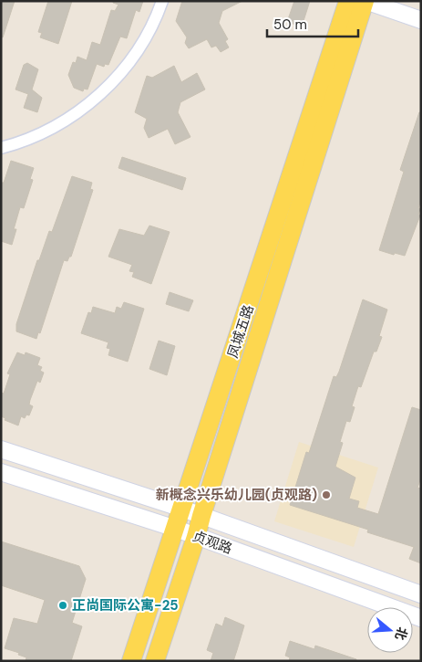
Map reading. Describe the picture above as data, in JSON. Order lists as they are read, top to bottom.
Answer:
{
  "streets": {
    "main road": ["凤城五路", "贞观路"]
  },
  "crossings": [
    ["凤城五路", "贞观路"]
  ],
  "places": ["新概念兴乐幼儿园(贞观路)", "正尚国际公寓-25"],
  "scale_bar": "50 m",
  "north": "right"
}
